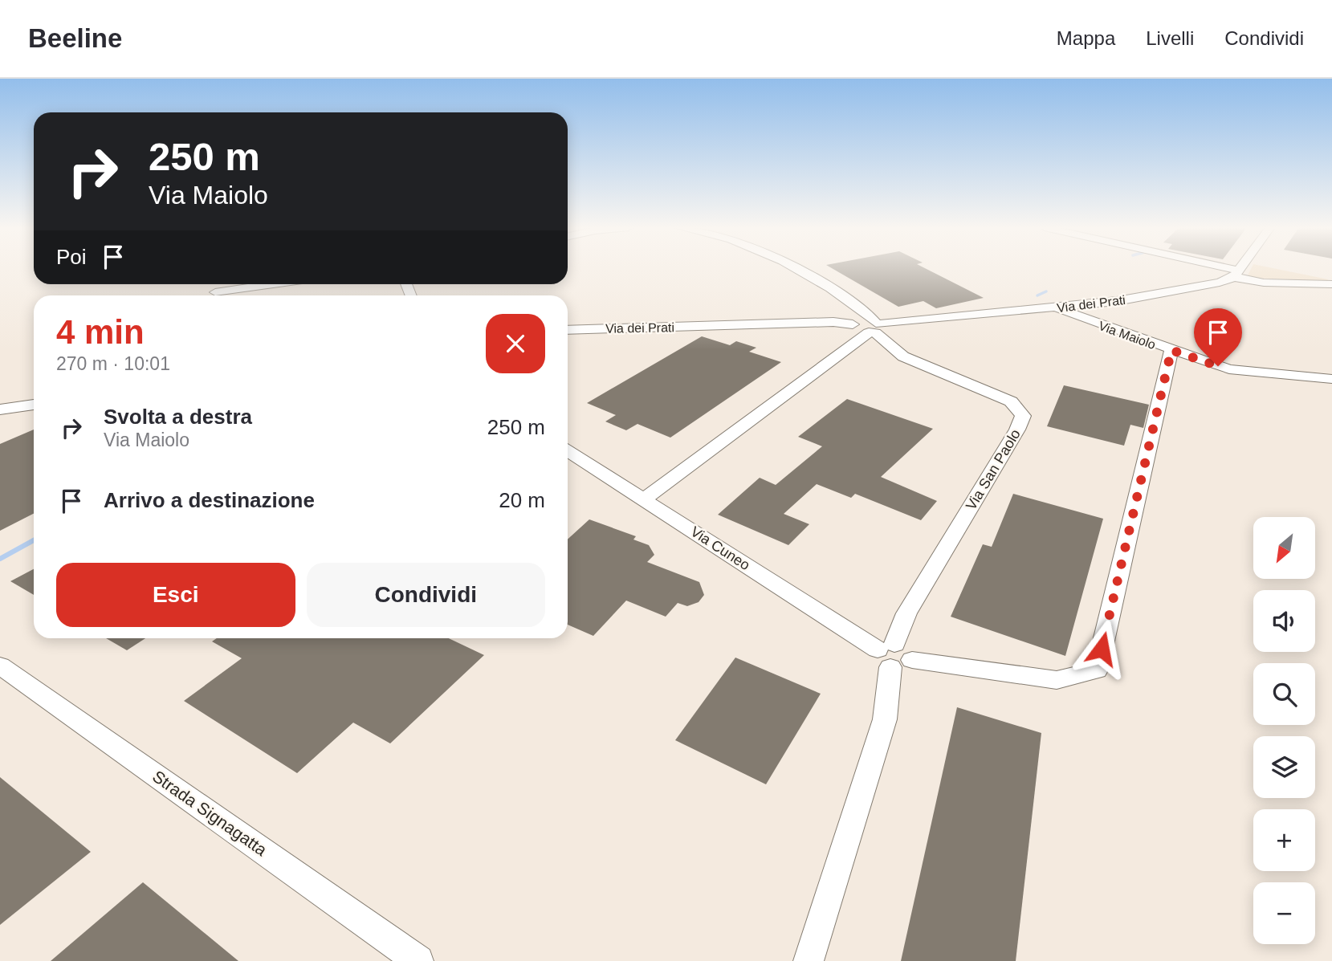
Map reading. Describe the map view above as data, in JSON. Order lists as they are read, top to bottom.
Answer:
{
  "streets": {
    "street": [
      "Via dei Prati",
      "Via Maiolo",
      "Via San Paolo",
      "Via Cuneo",
      "Strada Signagatta"
    ]
  },
  "crossings": [
    ["Via dei Prati", "Via Maiolo"],
    ["Via dei Prati", "Via San Paolo"],
    ["Via San Paolo", "Via Cuneo"]
  ],
  "north": "bottom left",
  "page": {
    "header": "Beeline",
    "nav": ["Mappa", "Livelli", "Condividi"],
    "turn": ["250 m", "Via Maiolo"],
    "then": "Poi",
    "heading": ["4 min", "270 m · 10:01"],
    "list": [
      {
        "name": "Svolta a destra",
        "note": "Via Maiolo",
        "value": "250 m"
      },
      {
        "name": "Arrivo a destinazione",
        "value": "20 m"
      }
    ],
    "map_buttons": ["+", "−"],
    "buttons": ["Esci", "Condividi"]
  }
}
